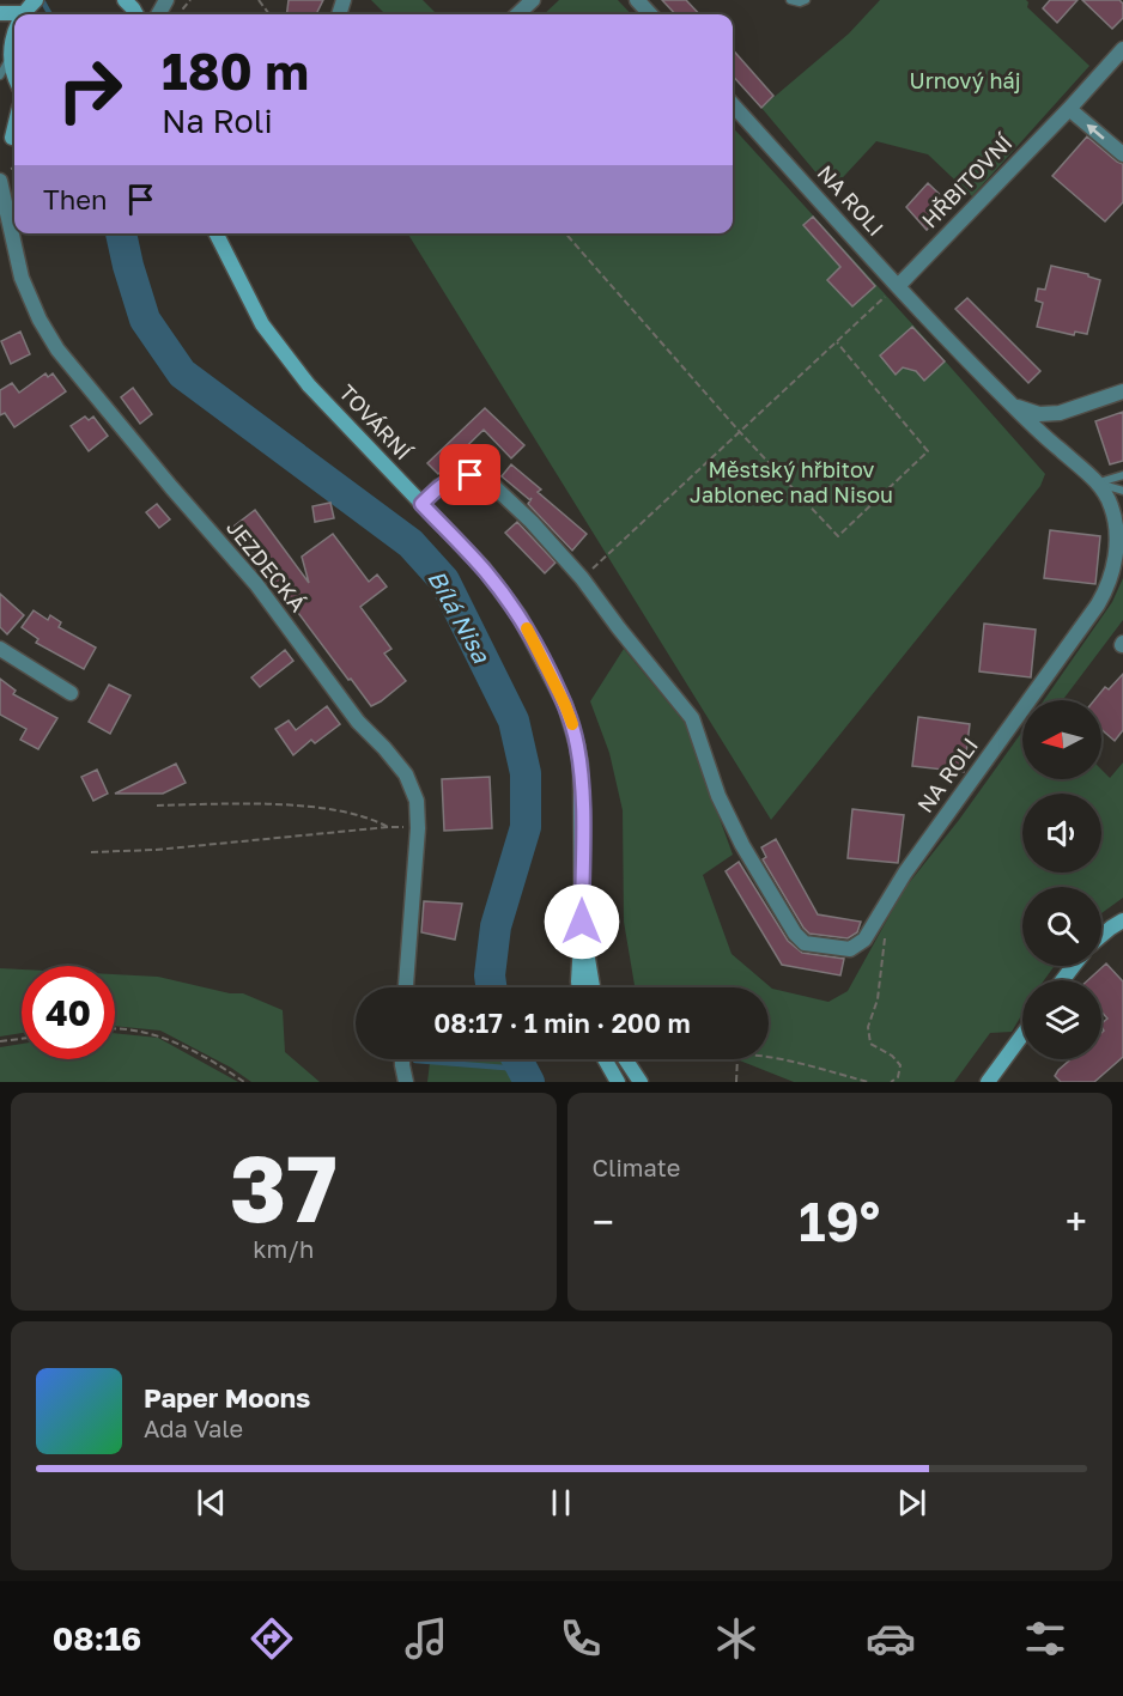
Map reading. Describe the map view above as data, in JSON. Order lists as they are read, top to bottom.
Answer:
{
  "streets": {
    "street": [
      "HŘBITOVNÍ",
      "NA ROLI",
      "TOVÁRNÍ",
      "JEZDECKÁ"
    ]
  },
  "crossings": [
    ["HŘBITOVNÍ", "NA ROLI"],
    ["NA ROLI", "TOVÁRNÍ"]
  ],
  "water": ["Bílá Nisa"],
  "parks": ["Urnový háj", "Městský hřbitov Jablonec nad Nisou"],
  "north": "left",
  "page": {
    "turn": ["180 m", "Na Roli"],
    "then": "Then",
    "limit": "40",
    "trip": "08:17 · 1 min · 200 m",
    "tile": [
      ["37", "km/h"],
      "Climate"
    ],
    "heat": ["−", "19°", "+"],
    "song": ["Paper Moons", "Ada Vale"],
    "tabs": "08:16"
  }
}
